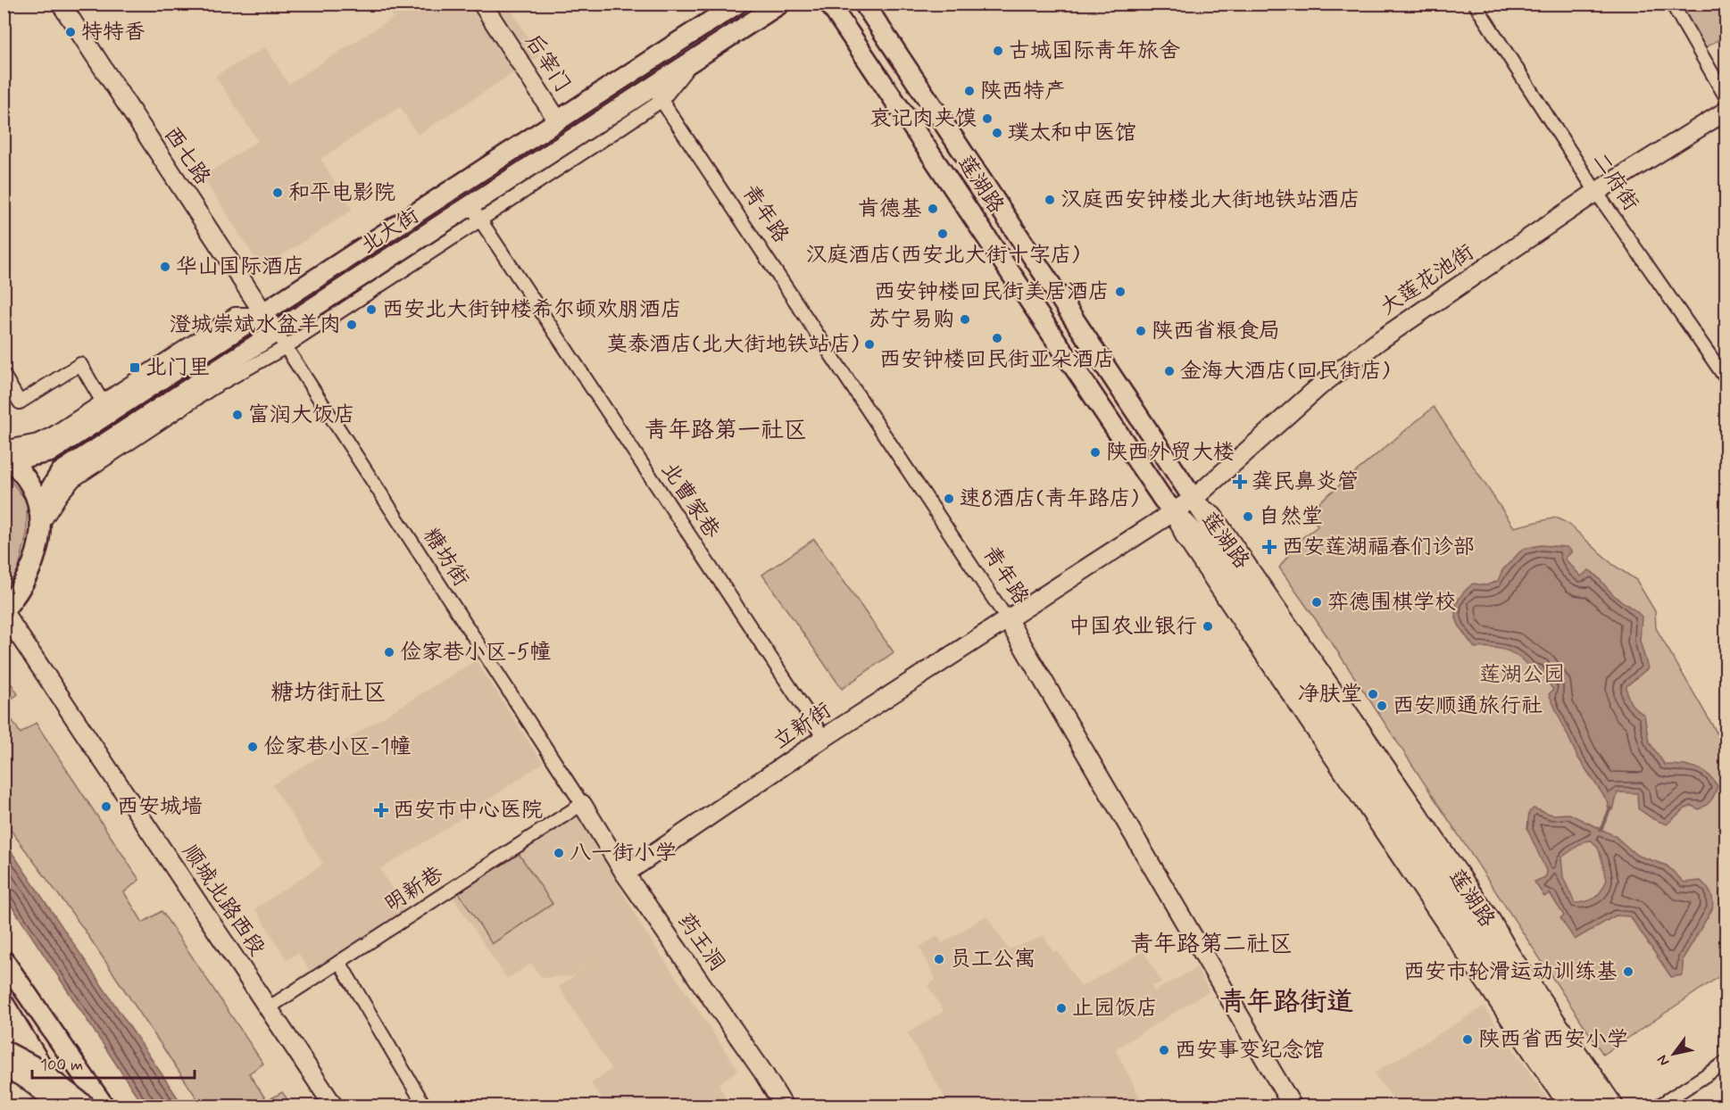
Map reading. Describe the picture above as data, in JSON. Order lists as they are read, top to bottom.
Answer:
{
  "streets": {
    "main road": ["莲湖路", "北大街"],
    "street": [
      "后宰门",
      "西七路",
      "二府街",
      "青年路",
      "大莲花池街",
      "北曹家巷",
      "糖坊街",
      "立新街",
      "明新巷",
      "顺城北路西段",
      "药王洞"
    ]
  },
  "crossings": [
    ["后宰门", "北大街"],
    ["西七路", "北大街"],
    ["西七路", "糖坊街"],
    ["二府街", "大莲花池街"],
    ["莲湖路", "大莲花池街"],
    ["莲湖路", "立新街"],
    ["青年路", "北大街"],
    ["青年路", "立新街"],
    ["北大街", "北曹家巷"],
    ["北大街", "糖坊街"],
    ["北大街", "顺城北路西段"],
    ["大莲花池街", "立新街"],
    ["北曹家巷", "立新街"],
    ["糖坊街", "明新巷"],
    ["糖坊街", "药王洞"],
    ["立新街", "药王洞"],
    ["明新巷", "顺城北路西段"],
    ["明新巷", "药王洞"]
  ],
  "districts": [
    "青年路第一社区",
    "糖坊街社区",
    "青年路第二社区",
    "青年路街道"
  ],
  "parks": ["莲湖公园"],
  "places": {
    "other": [
      "特特香",
      "古城国际青年旅舍",
      "陕西特产",
      "哀记肉夹馍",
      "璞太和中医馆",
      "和平电影院",
      "汉庭西安钟楼北大街地铁站酒店",
      "肯德基",
      "汉庭酒店(西安北大街十字店)",
      "华山国际酒店",
      "西安钟楼回民街美居酒店",
      "西安北大街钟楼希尔顿欢朋酒店",
      "苏宁易购",
      "澄城崇斌水盆羊肉",
      "陕西省粮食局",
      "西安钟楼回民街亚朵酒店",
      "莫泰酒店(北大街地铁站店)",
      "金海大酒店(回民街店)",
      "富润大饭店",
      "陕西外贸大楼",
      "速8酒店(青年路店)",
      "自然堂",
      "弈德围棋学校",
      "中国农业银行",
      "俭家巷小区-5幢",
      "净肤堂",
      "西安顺通旅行社",
      "俭家巷小区-1幢",
      "西安城墙",
      "八一街小学",
      "员工公寓",
      "西安市轮滑运动训练基",
      "止园饭店",
      "陕西省西安小学",
      "西安事变纪念馆"
    ],
    "transit": ["北门里"],
    "health": ["龚民鼻炎管", "西安莲湖福春们诊部", "西安市中心医院"]
  },
  "scale_bar": "100 m",
  "north": "bottom left"
}
